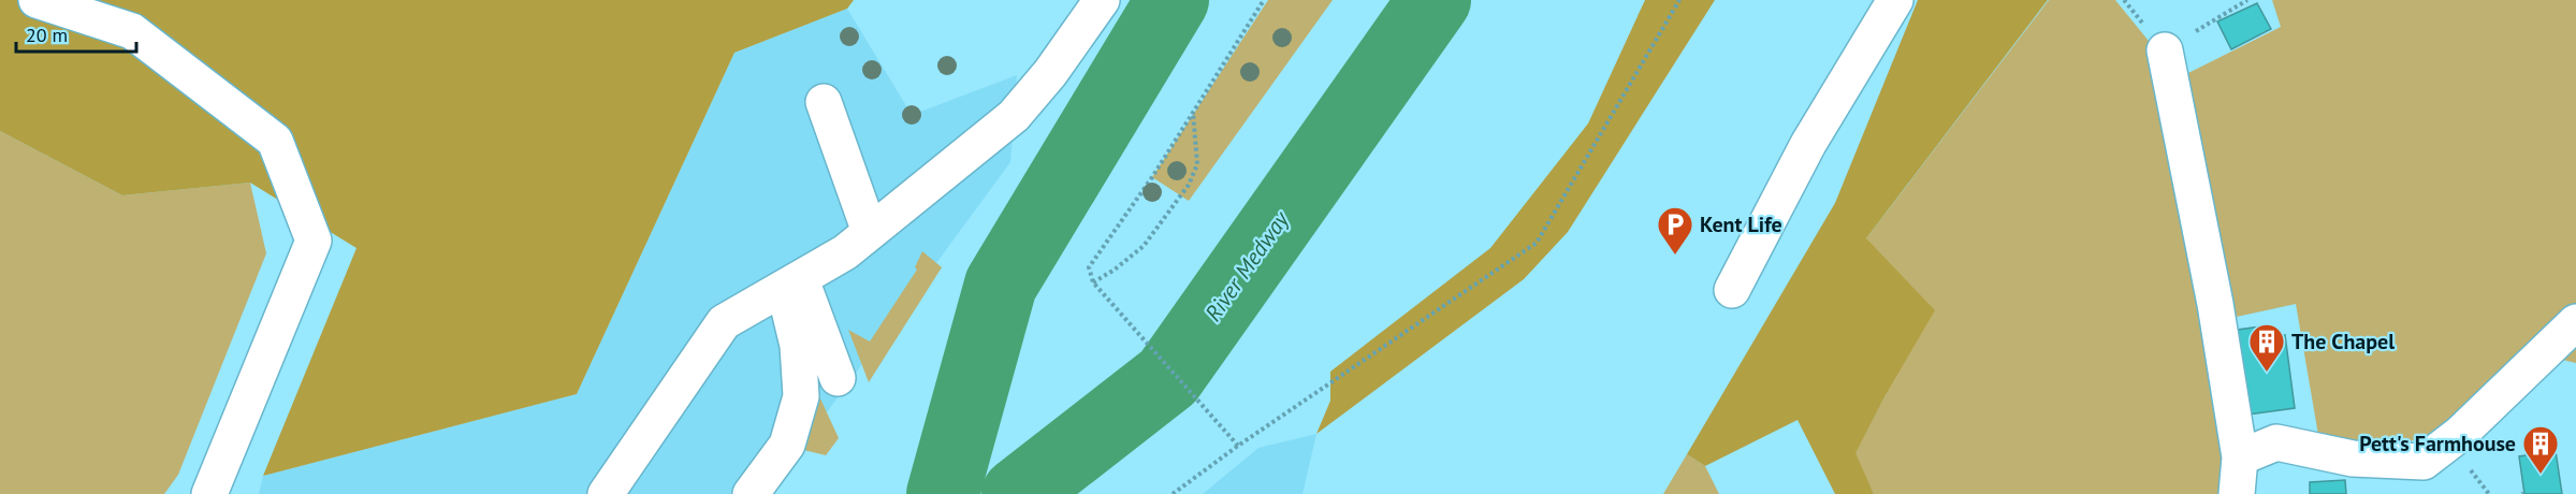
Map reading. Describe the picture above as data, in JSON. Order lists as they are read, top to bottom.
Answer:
{
  "water": ["River Medway"],
  "places": {
    "parking": ["Kent Life"],
    "building": ["The Chapel", "Pett's Farmhouse"]
  },
  "scale_bar": "20 m"
}
